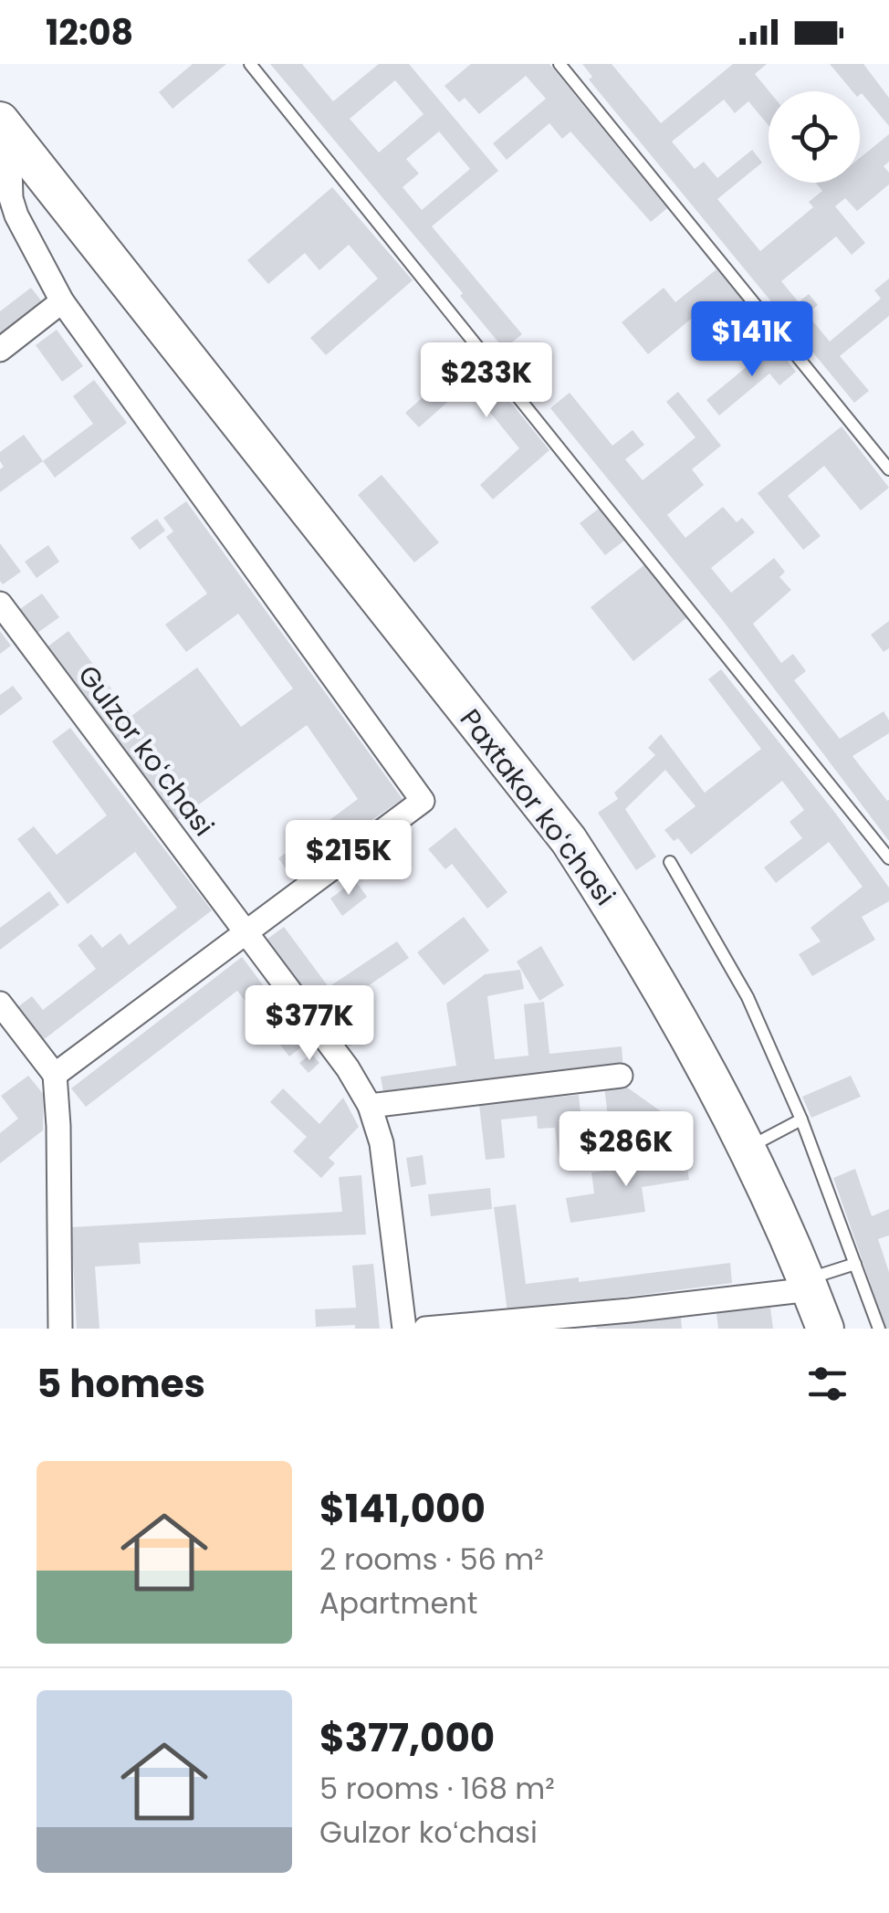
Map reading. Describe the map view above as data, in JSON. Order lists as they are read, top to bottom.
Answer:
{
  "streets": {
    "main road": ["Paxtakor koʻchasi"],
    "street": ["Gulzor koʻchasi"]
  },
  "page": {
    "status": "12:08",
    "price": [
      "$141K",
      "$233K",
      "$215K",
      "$377K",
      "$286K"
    ],
    "heading": "5 homes",
    "list": [
      {
        "name": "$141,000",
        "note": "2 rooms · 56 m² · Apartment"
      },
      {
        "name": "$377,000",
        "note": "5 rooms · 168 m² · Gulzor koʻchasi"
      }
    ]
  }
}
